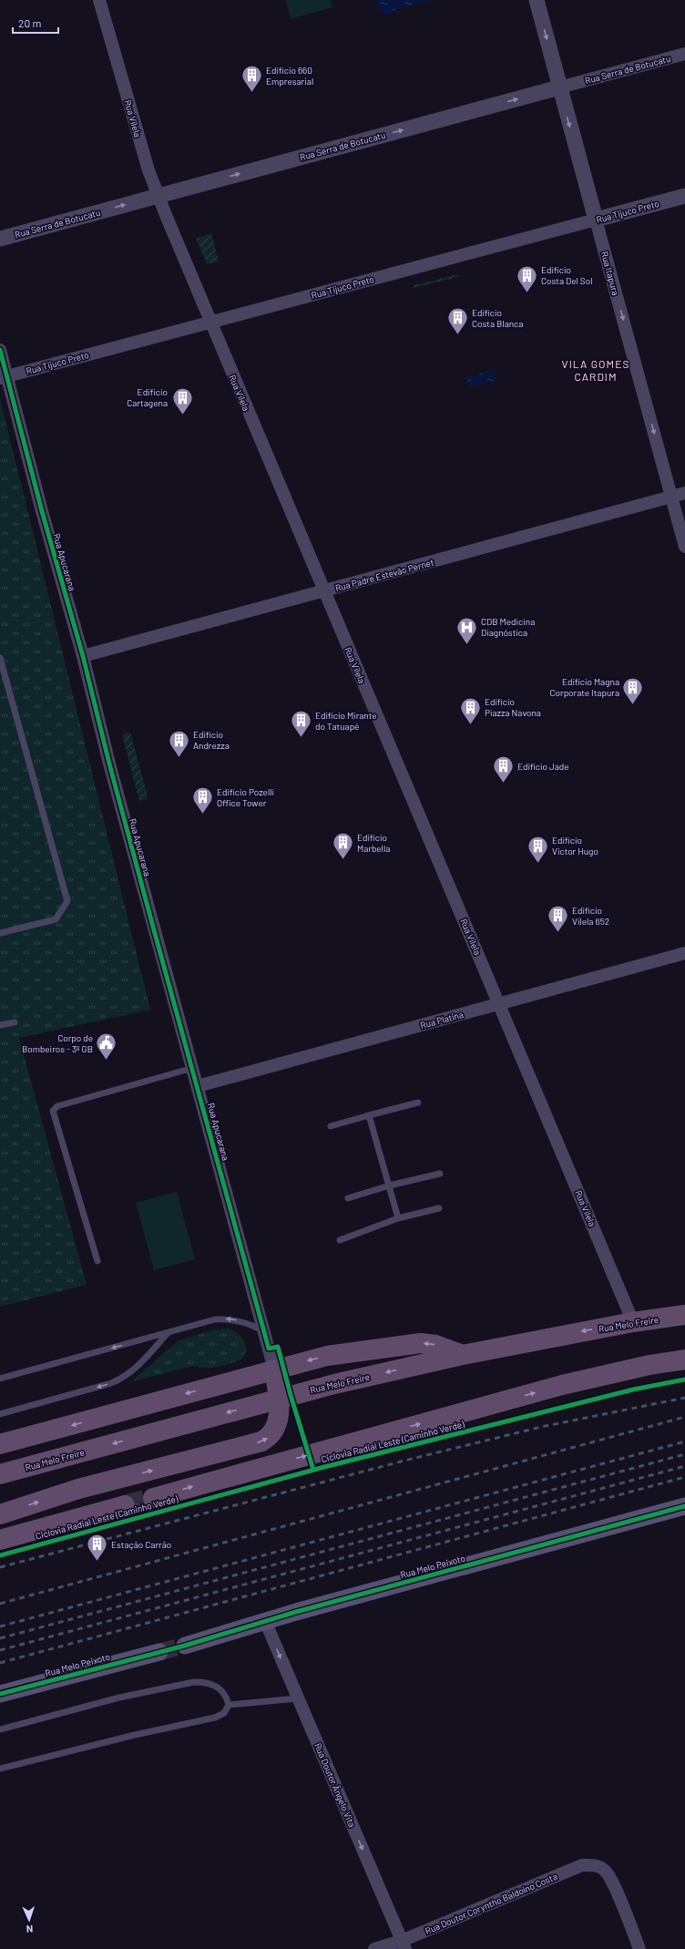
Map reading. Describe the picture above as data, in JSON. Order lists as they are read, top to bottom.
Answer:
{
  "streets": {
    "highway": ["Rua Melo Freire"],
    "main road": ["Rua Melo Peixoto"],
    "street": [
      "Rua Serra de Botucatu",
      "Rua Vilela",
      "Rua Tijuco Preto",
      "Rua Itapura",
      "Rua Apucarana",
      "Rua Padre Estevão Pernet",
      "Rua Platina",
      "Rua Doutor Ângelo Vita",
      "Rua Doutor Coryntho Baldoíno Costa"
    ],
    "cycle path": ["Ciclovia Radial Leste (Caminho Verde)"]
  },
  "crossings": [
    ["Rua Serra de Botucatu", "Rua Vilela"],
    ["Rua Serra de Botucatu", "Rua Itapura"],
    ["Rua Vilela", "Rua Tijuco Preto"],
    ["Rua Vilela", "Rua Padre Estevão Pernet"],
    ["Rua Vilela", "Rua Platina"],
    ["Rua Vilela", "Rua Melo Freire"],
    ["Rua Tijuco Preto", "Rua Itapura"],
    ["Rua Tijuco Preto", "Rua Apucarana"],
    ["Rua Itapura", "Rua Padre Estevão Pernet"],
    ["Rua Apucarana", "Rua Padre Estevão Pernet"],
    ["Rua Apucarana", "Rua Platina"],
    ["Rua Melo Peixoto", "Rua Doutor Ângelo Vita"],
    ["Rua Doutor Ângelo Vita", "Rua Doutor Coryntho Baldoíno Costa"]
  ],
  "one_way": ["Rua Serra de Botucatu", "Rua Itapura", "Rua Doutor Ângelo Vita"],
  "districts": ["VILA GOMES CARDIM"],
  "places": {
    "building": [
      "Edifício 660 Empresarial",
      "Edifício Costa Del Sol",
      "Edifício Costa Blanca",
      "Edificio Cartagena",
      "Edifício Magna Corporate Itapura",
      "Edifício Piazza Navona",
      "Edifício Mirante do Tatuapé",
      "Edifício Andrezza",
      "Edifício Jade",
      "Edifício Pozelli Office Tower",
      "Edifício Marbella",
      "Edifício Victor Hugo",
      "Edifício Vilela 652",
      "Estação Carrão"
    ],
    "hospital": ["CDB Medicina Diagnóstica"],
    "public building": ["Corpo de Bombeiros - 3º GB"]
  },
  "scale_bar": "20 m",
  "north": "bottom"
}
